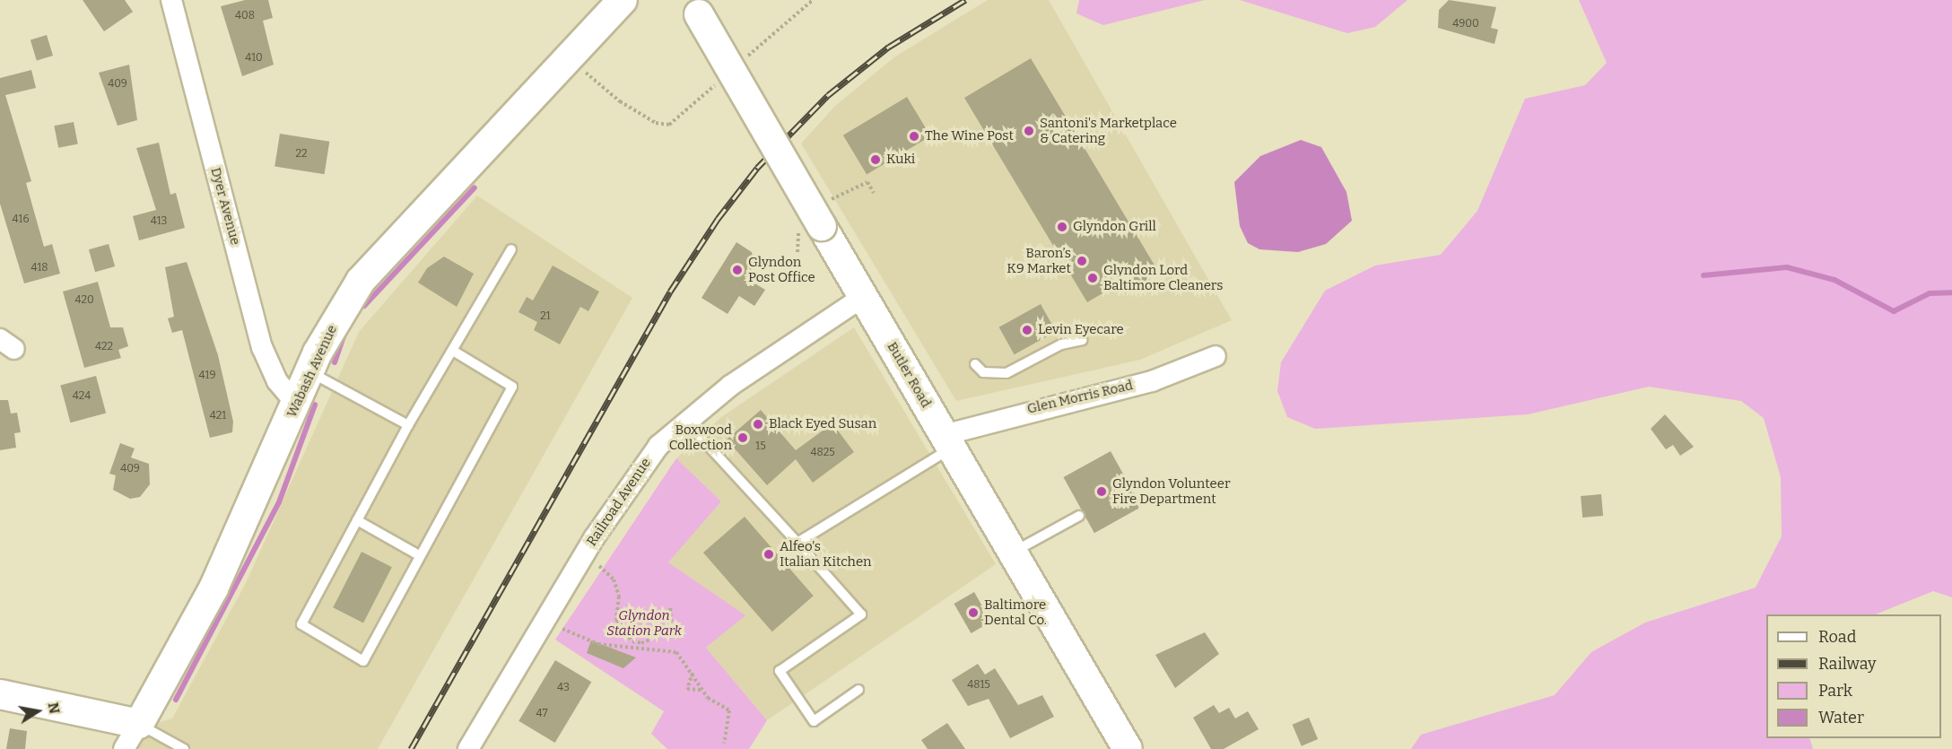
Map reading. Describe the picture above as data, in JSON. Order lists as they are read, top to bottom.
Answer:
{
  "streets": {
    "street": [
      "Dyer Avenue",
      "Wabash Avenue",
      "Butler Road",
      "Glen Morris Road",
      "Railroad Avenue"
    ]
  },
  "crossings": [
    ["Dyer Avenue", "Wabash Avenue"],
    ["Butler Road", "Glen Morris Road"],
    ["Butler Road", "Railroad Avenue"]
  ],
  "parks": ["Glyndon Station Park"],
  "places": [
    "Santoni's Marketplace & Catering",
    "The Wine Post",
    "Kuki",
    "Glyndon Grill",
    "Baron’s K9 Market",
    "Glyndon Post Office",
    "Glyndon Lord Baltimore Cleaners",
    "Levin Eyecare",
    "Black Eyed Susan",
    "Boxwood Collection",
    "Glyndon Volunteer Fire Department",
    "Alfeo's Italian Kitchen",
    "Baltimore Dental Co."
  ],
  "house_numbers": [
    "408",
    "4900",
    "410",
    "409",
    "22",
    "416",
    "413",
    "418",
    "420",
    "21",
    "422",
    "419",
    "424",
    "421",
    "15",
    "4825",
    "409",
    "4815",
    "43",
    "47"
  ],
  "legend": [
    "Road",
    "Railway",
    "Park",
    "Water"
  ],
  "north": "right"
}
